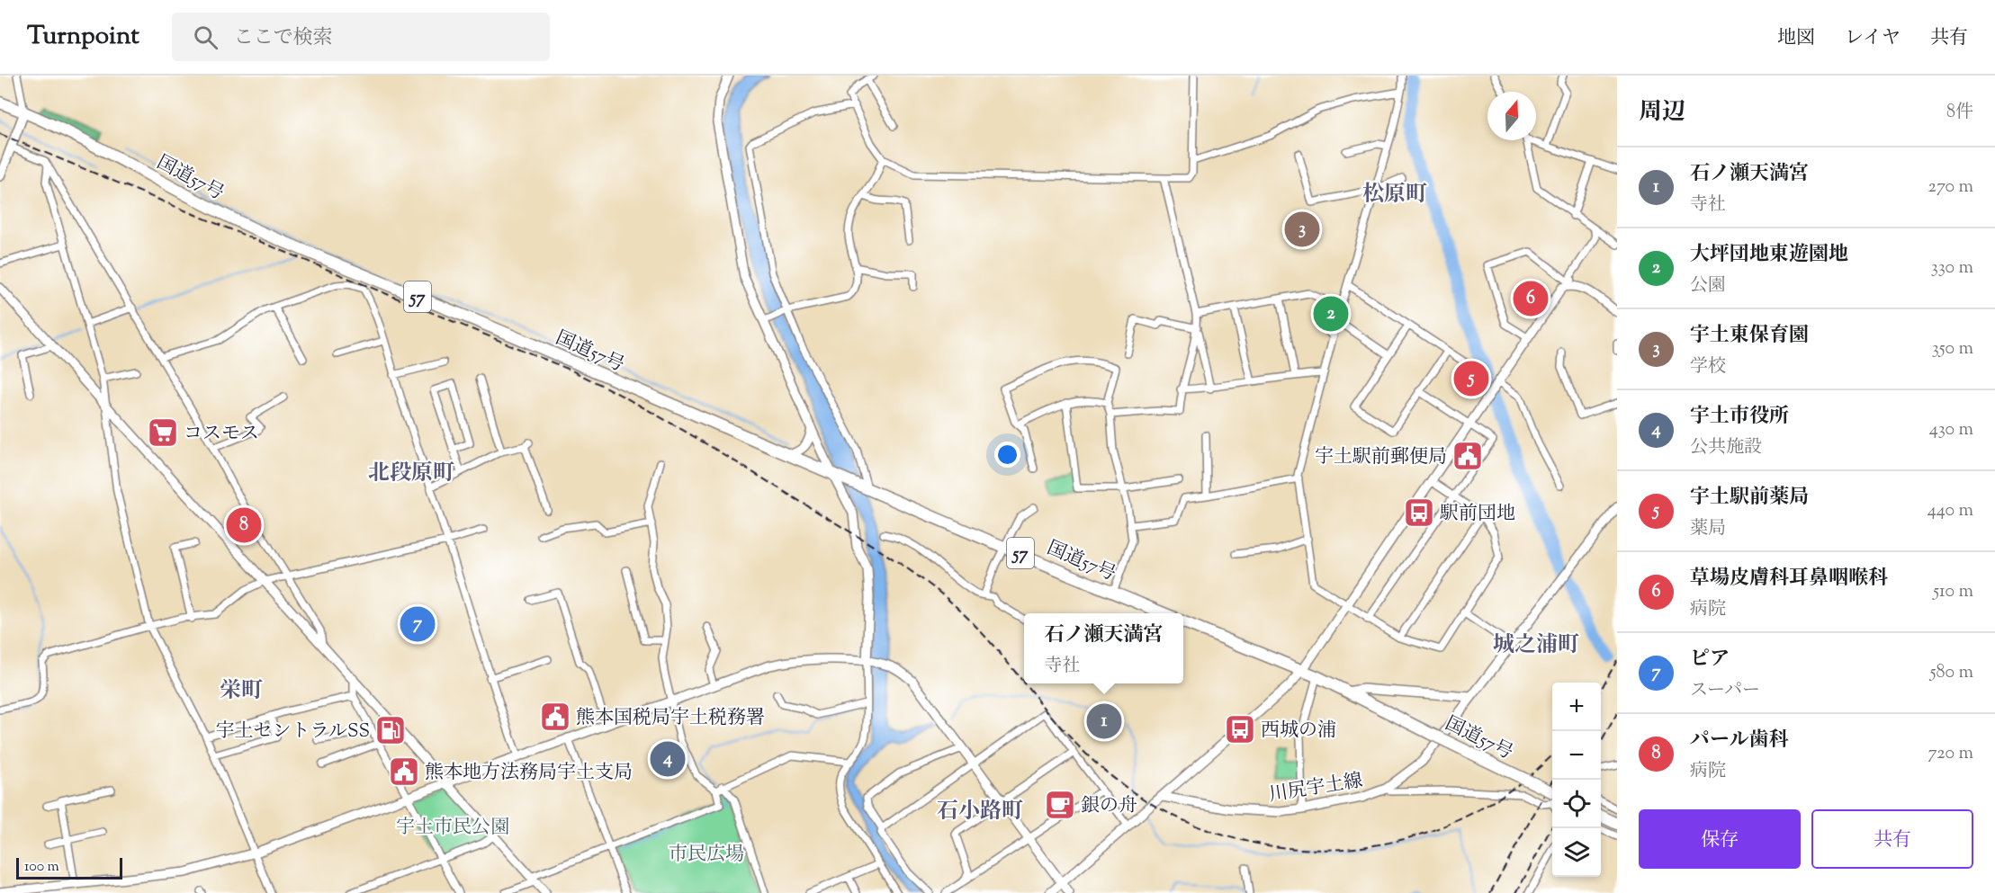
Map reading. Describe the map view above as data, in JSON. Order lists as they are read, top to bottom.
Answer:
{
  "streets": {
    "highway": ["国道57号", "57"],
    "street": ["川尻宇土線"]
  },
  "districts": [
    "松原町",
    "北段原町",
    "城之浦町",
    "栄町",
    "石小路町"
  ],
  "parks": ["宇土市民公園", "市民広場"],
  "places": {
    "supermarket": ["コスモス"],
    "public building": ["宇土駅前郵便局", "熊本国税局宇土税務署", "熊本地方法務局宇土支局"],
    "bus stop": ["駅前団地", "西城の浦"],
    "fuel station": ["宇土セントラルSS"],
    "cafe": ["銀の舟"]
  },
  "scale_bar": "100 m",
  "north": "top",
  "page": {
    "header": "Turnpoint",
    "search": "ここで検索",
    "nav": ["地図", "レイヤ", "共有"],
    "heading": ["周辺", "8件"],
    "list": [
      {
        "mark": "1",
        "name": "石ノ瀬天満宮",
        "note": "寺社",
        "value": "270 m"
      },
      {
        "mark": "2",
        "name": "大坪団地東遊園地",
        "note": "公園",
        "value": "330 m"
      },
      {
        "mark": "3",
        "name": "宇土東保育園",
        "note": "学校",
        "value": "350 m"
      },
      {
        "mark": "4",
        "name": "宇土市役所",
        "note": "公共施設",
        "value": "430 m"
      },
      {
        "mark": "5",
        "name": "宇土駅前薬局",
        "note": "薬局",
        "value": "440 m"
      },
      {
        "mark": "6",
        "name": "草場皮膚科耳鼻咽喉科",
        "note": "病院",
        "value": "510 m"
      },
      {
        "mark": "7",
        "name": "ピア",
        "note": "スーパー",
        "value": "580 m"
      },
      {
        "mark": "8",
        "name": "パール歯科",
        "note": "病院",
        "value": "720 m"
      }
    ],
    "pins": [
      "3",
      "6",
      "2",
      "5",
      "8",
      "7",
      "1",
      "4"
    ],
    "popup": ["石ノ瀬天満宮", "寺社"],
    "map_buttons": ["+", "−"],
    "buttons": ["保存", "共有"],
    "scale": "100 m"
  }
}
